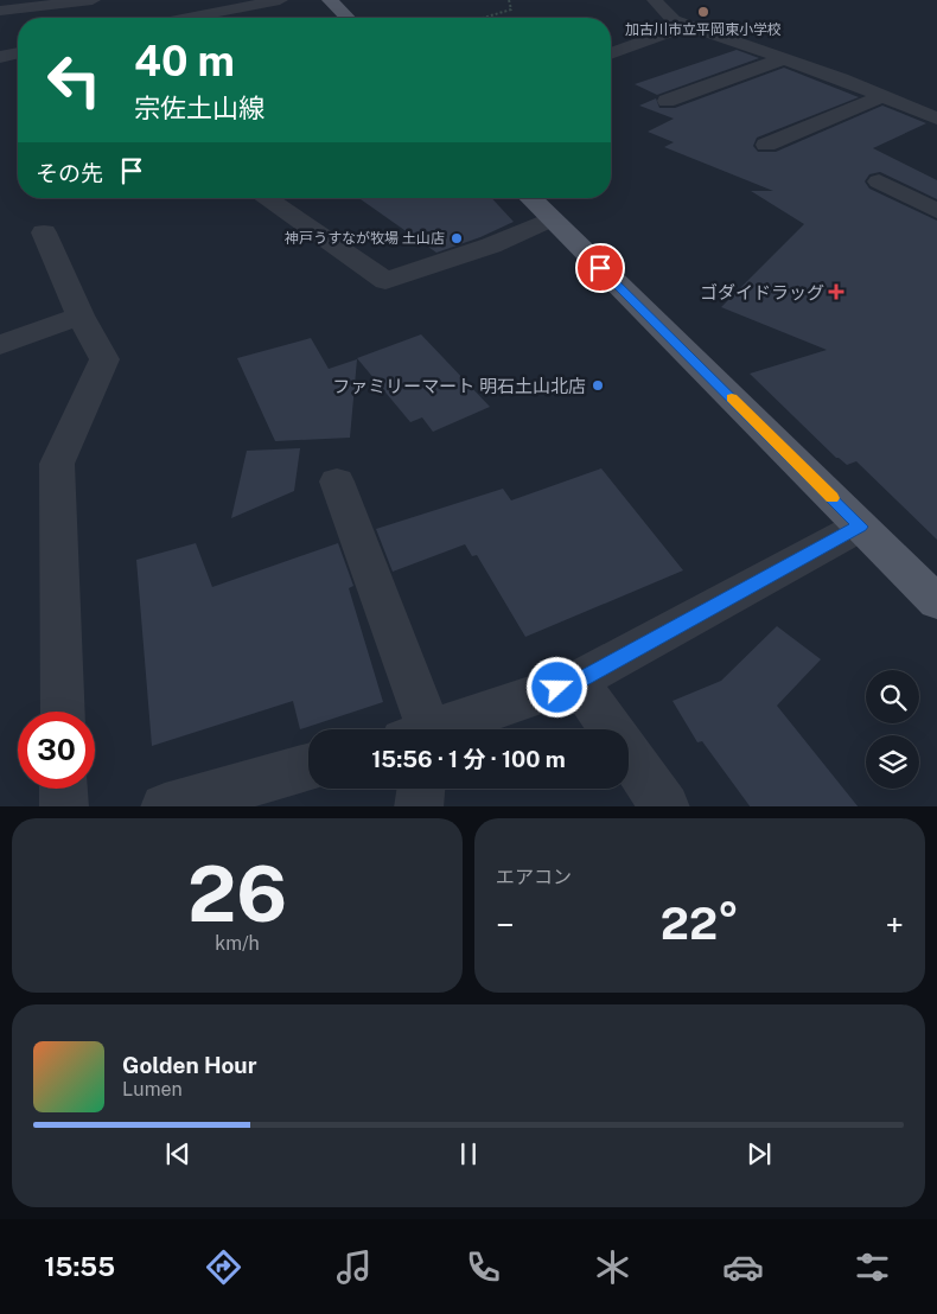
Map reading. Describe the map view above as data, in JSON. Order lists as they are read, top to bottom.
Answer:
{
  "places": {
    "other": ["加古川市立平岡東小学校", "神戸うすなが牧場 土山店", "ファミリーマート 明石土山北店"],
    "health": ["ゴダイドラッグ"]
  },
  "page": {
    "turn": ["40 m", "宗佐土山線"],
    "then": "その先",
    "limit": "30",
    "trip": "15:56 · 1 分 · 100 m",
    "tile": [
      ["26", "km/h"],
      "エアコン"
    ],
    "heat": ["−", "22°", "+"],
    "song": ["Golden Hour", "Lumen"],
    "tabs": "15:55"
  }
}
